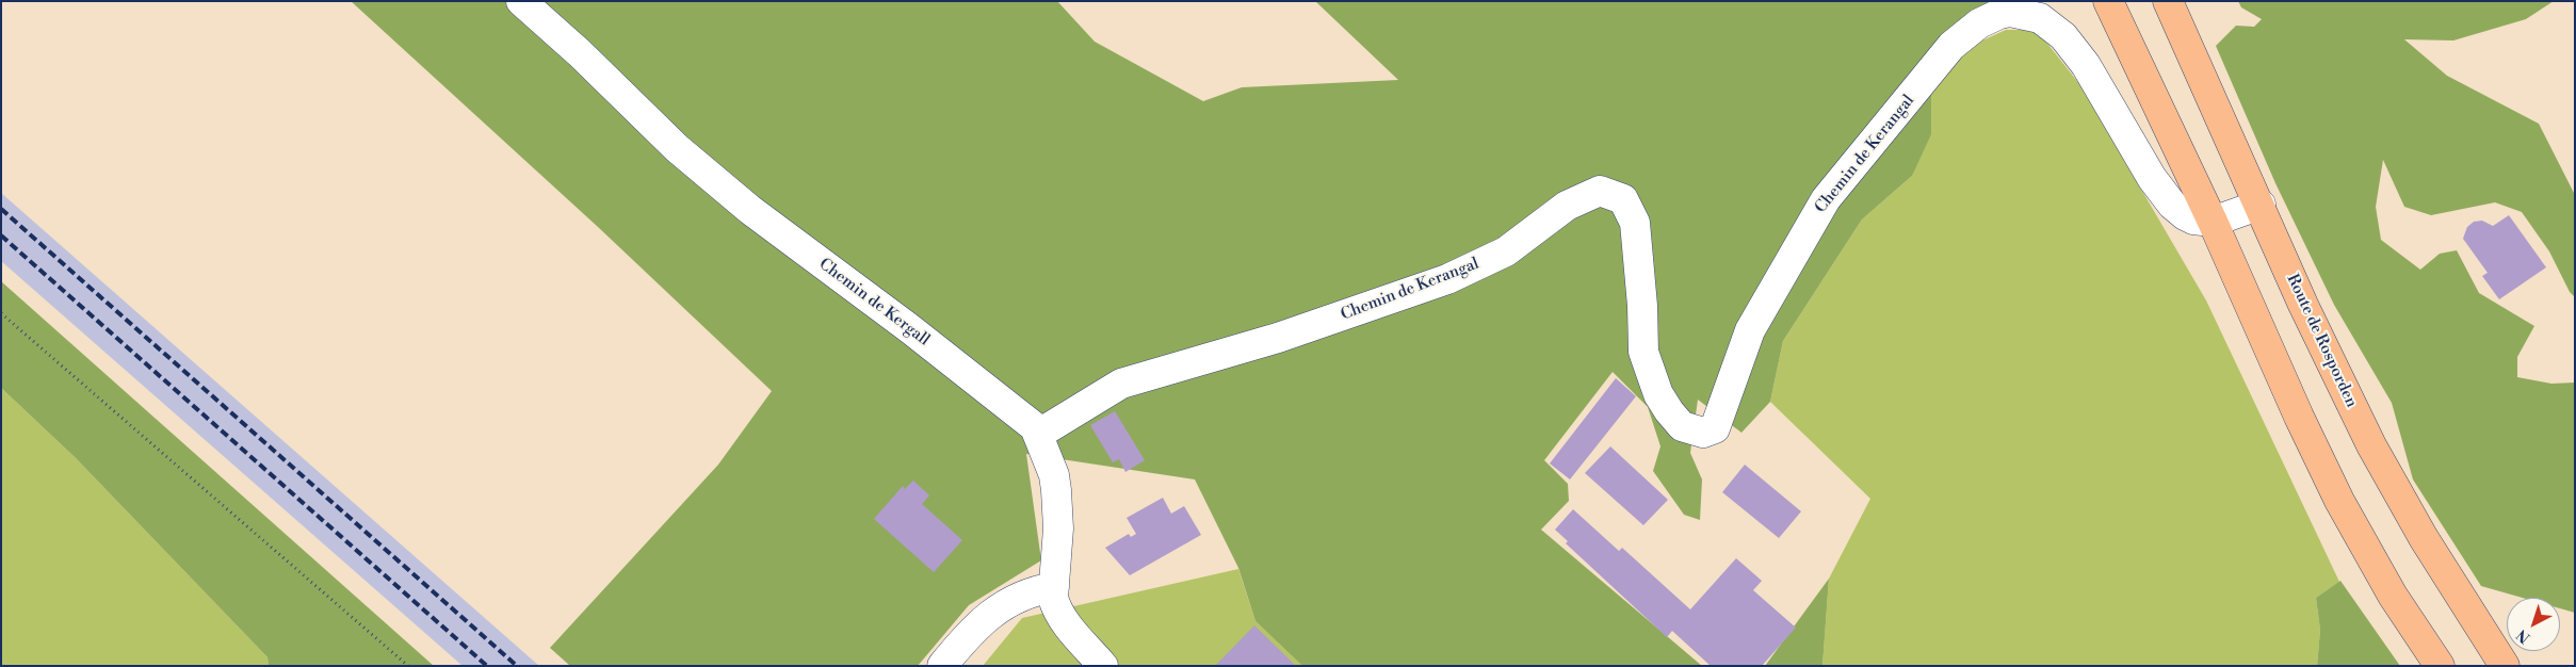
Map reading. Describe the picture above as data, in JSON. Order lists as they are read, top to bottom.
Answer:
{
  "streets": {
    "main road": ["Route de Rosporden"],
    "street": ["Chemin de Kerangal", "Chemin de Kergall"]
  },
  "crossings": [
    ["Chemin de Kerangal", "Chemin de Kergall"]
  ],
  "north": "bottom left"
}
